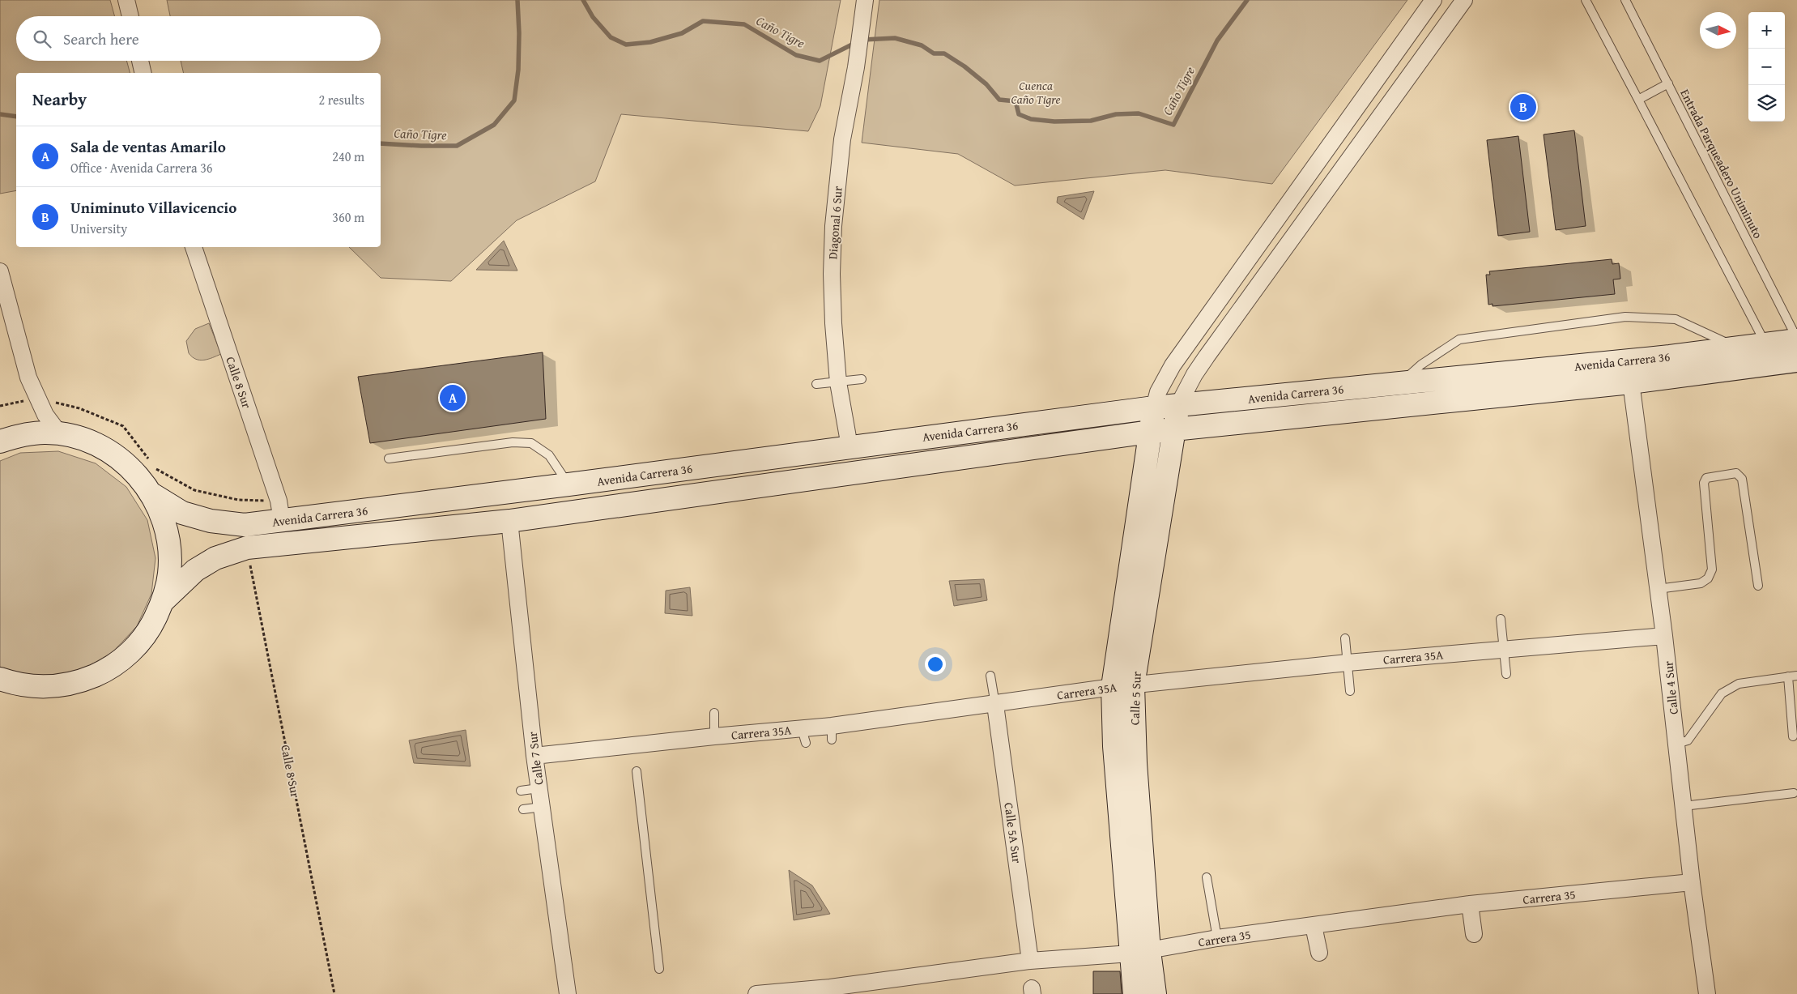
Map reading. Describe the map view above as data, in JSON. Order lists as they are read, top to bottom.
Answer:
{
  "streets": {
    "main road": ["Avenida Carrera 36", "Calle 5 Sur"],
    "street": [
      "Diagonal 6 Sur",
      "Calle 8 Sur",
      "Carrera 35A",
      "Calle 4 Sur",
      "Calle 7 Sur",
      "Calle 5A Sur",
      "Carrera 35"
    ],
    "lane": ["Entrada Parqueadero Uniminuto"]
  },
  "crossings": [
    ["Entrada Parqueadero Uniminuto", "Avenida Carrera 36"],
    ["Diagonal 6 Sur", "Avenida Carrera 36"],
    ["Avenida Carrera 36", "Calle 8 Sur"],
    ["Avenida Carrera 36", "Calle 4 Sur"],
    ["Avenida Carrera 36", "Calle 5 Sur"],
    ["Avenida Carrera 36", "Calle 7 Sur"],
    ["Carrera 35A", "Calle 4 Sur"],
    ["Carrera 35A", "Calle 5 Sur"],
    ["Carrera 35A", "Calle 7 Sur"],
    ["Carrera 35A", "Calle 5A Sur"],
    ["Calle 4 Sur", "Carrera 35"],
    ["Calle 5 Sur", "Carrera 35"],
    ["Calle 5A Sur", "Carrera 35"]
  ],
  "water": ["Caño Tigre"],
  "parks": ["Cuenca Caño Tigre"],
  "north": "right",
  "page": {
    "map_buttons": ["+", "−"],
    "search": "Search here",
    "heading": ["Nearby", "2 results"],
    "pins": ["B", "A"],
    "list": [
      {
        "mark": "A",
        "name": "Sala de ventas Amarilo",
        "note": "Office · Avenida Carrera 36",
        "value": "240 m"
      },
      {
        "mark": "B",
        "name": "Uniminuto Villavicencio",
        "note": "University",
        "value": "360 m"
      }
    ]
  }
}
